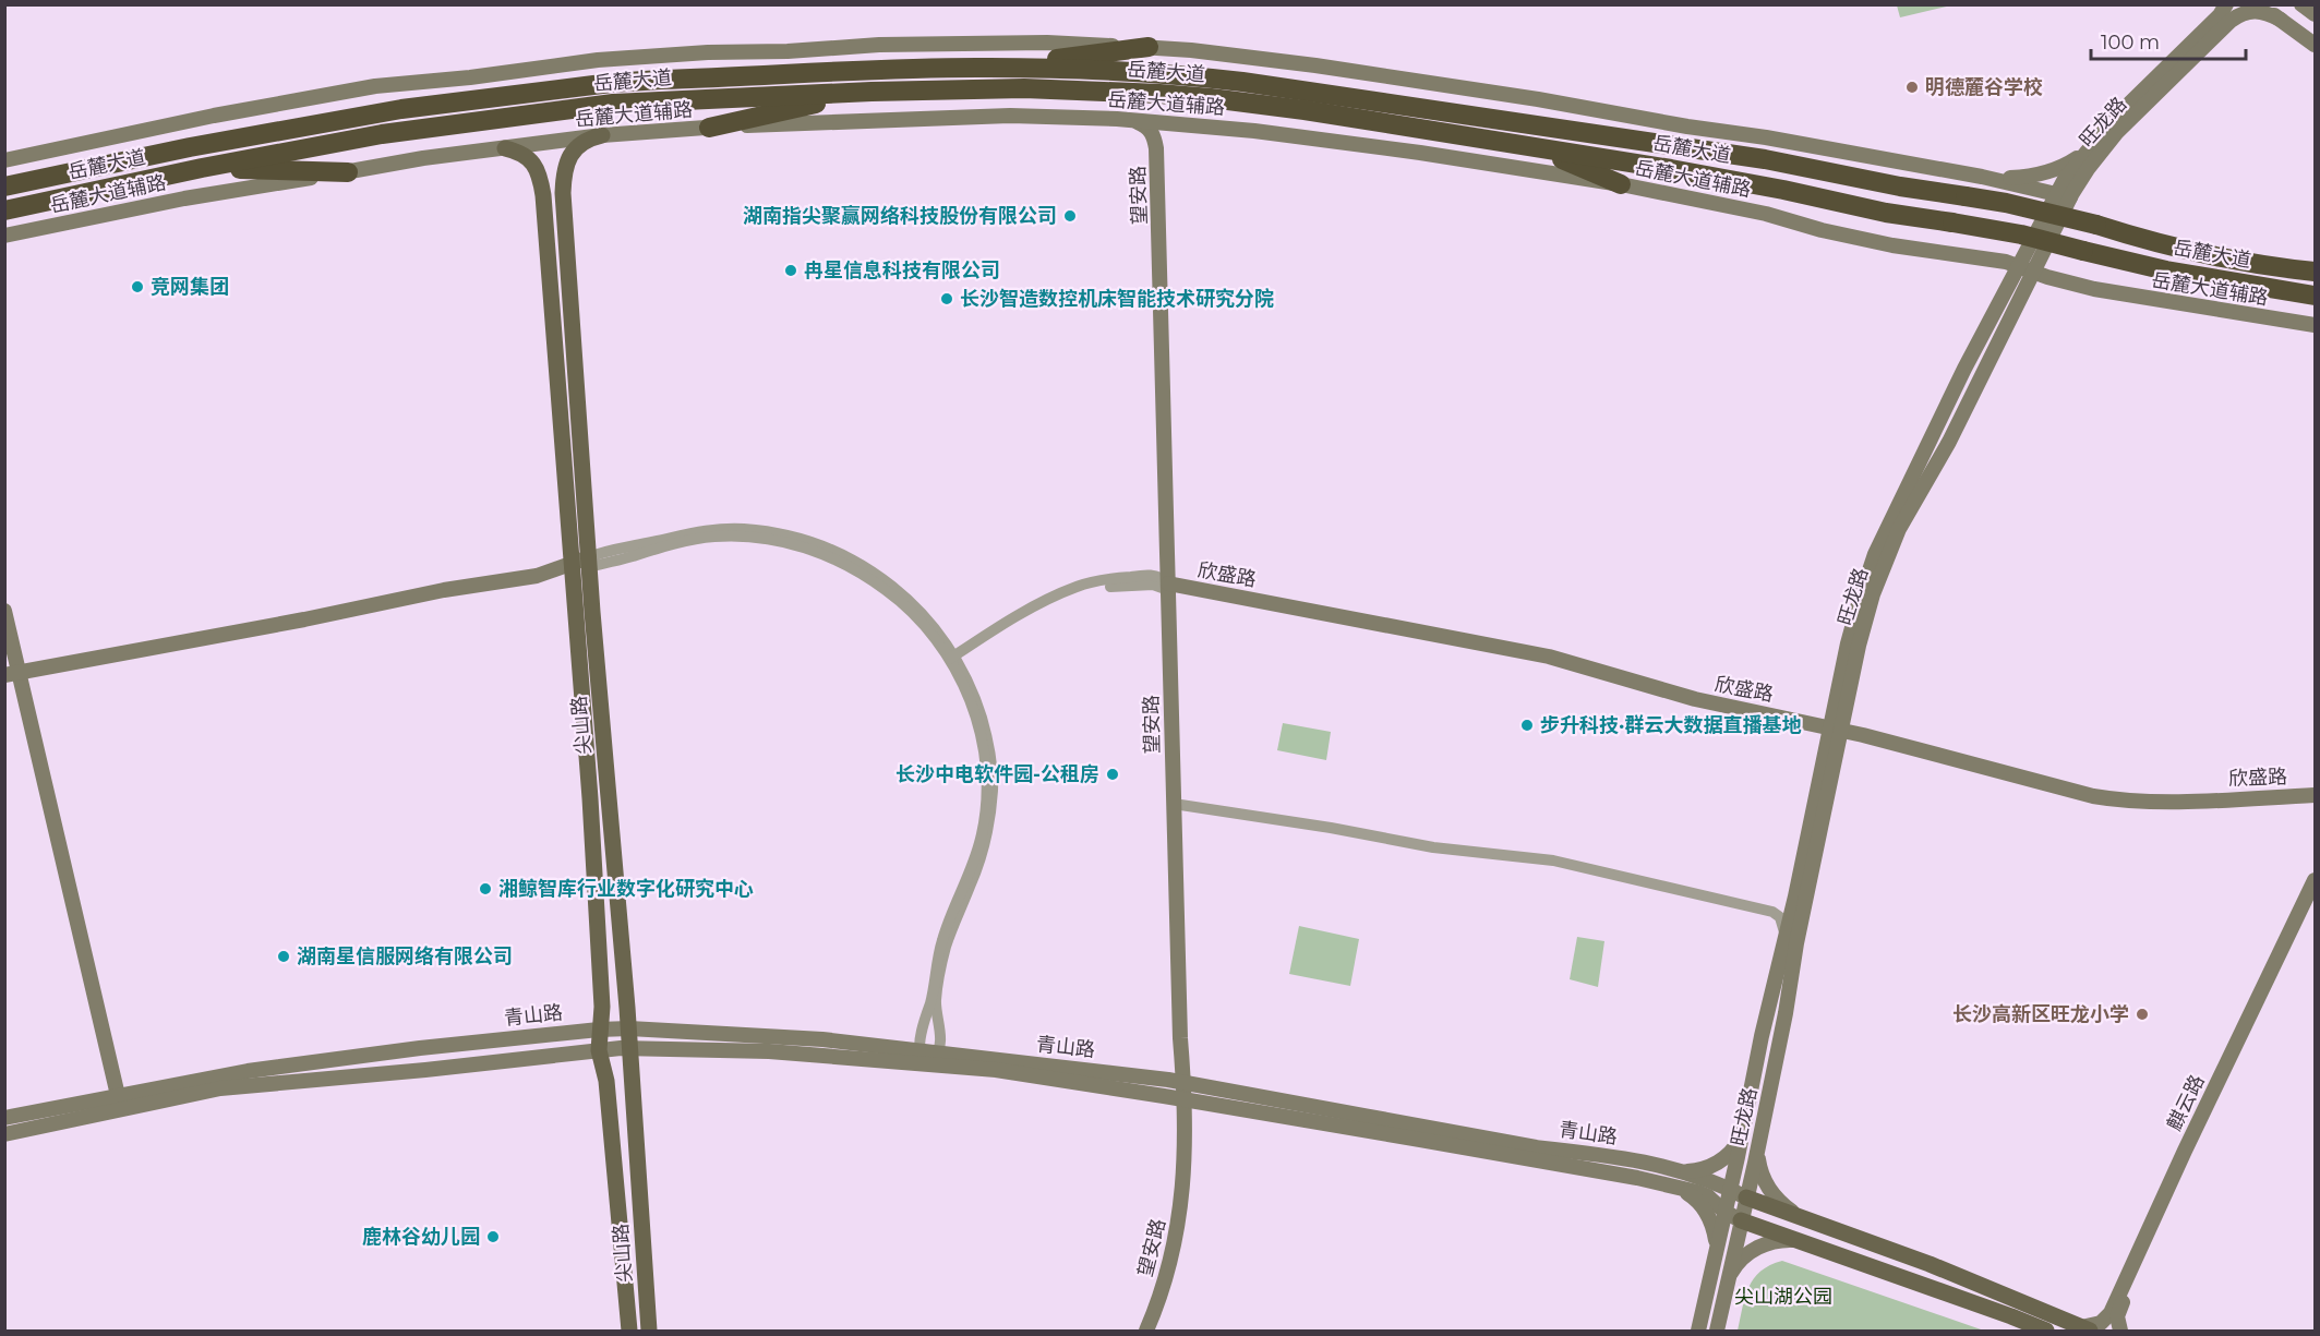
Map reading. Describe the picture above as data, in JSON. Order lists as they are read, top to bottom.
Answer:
{
  "streets": {
    "highway": ["岳麓大道"],
    "main road": [
      "岳麓大道辅路",
      "旺龙路",
      "望安路",
      "欣盛路",
      "尖山路",
      "青山路",
      "麒云路"
    ]
  },
  "crossings": [
    ["岳麓大道辅路", "旺龙路"],
    ["岳麓大道辅路", "望安路"],
    ["岳麓大道辅路", "尖山路"],
    ["旺龙路", "欣盛路"],
    ["旺龙路", "青山路"],
    ["望安路", "欣盛路"],
    ["望安路", "青山路"],
    ["尖山路", "青山路"],
    ["青山路", "麒云路"]
  ],
  "parks": ["尖山湖公园"],
  "places": [
    "明德麓谷学校",
    "湖南指尖聚赢网络科技股份有限公司",
    "冉星信息科技有限公司",
    "竞网集团",
    "长沙智造数控机床智能技术研究分院",
    "步升科技·群云大数据直播基地",
    "长沙中电软件园-公租房",
    "湘鲸智库行业数字化研究中心",
    "湖南星信服网络有限公司",
    "长沙高新区旺龙小学",
    "鹿林谷幼儿园"
  ],
  "scale_bar": "100 m"
}
